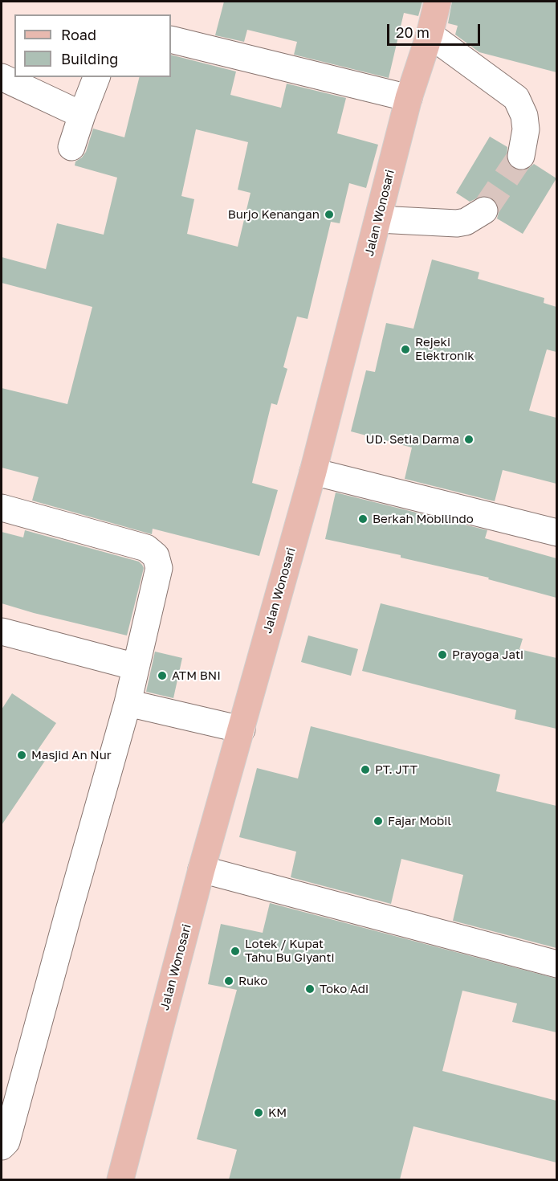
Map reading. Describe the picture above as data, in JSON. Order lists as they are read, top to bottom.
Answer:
{
  "streets": {
    "main road": ["Jalan Wonosari"]
  },
  "places": [
    "Burjo Kenangan",
    "Rejeki Elektronik",
    "UD. Setia Darma",
    "Berkah Mobilindo",
    "Prayoga Jati",
    "ATM BNI",
    "Masjid An Nur",
    "PT. JTT",
    "Fajar Mobil",
    "Lotek / Kupat Tahu Bu Giyanti",
    "Ruko",
    "Toko Adi",
    "KM"
  ],
  "legend": ["Road", "Building"],
  "scale_bar": "20 m"
}
